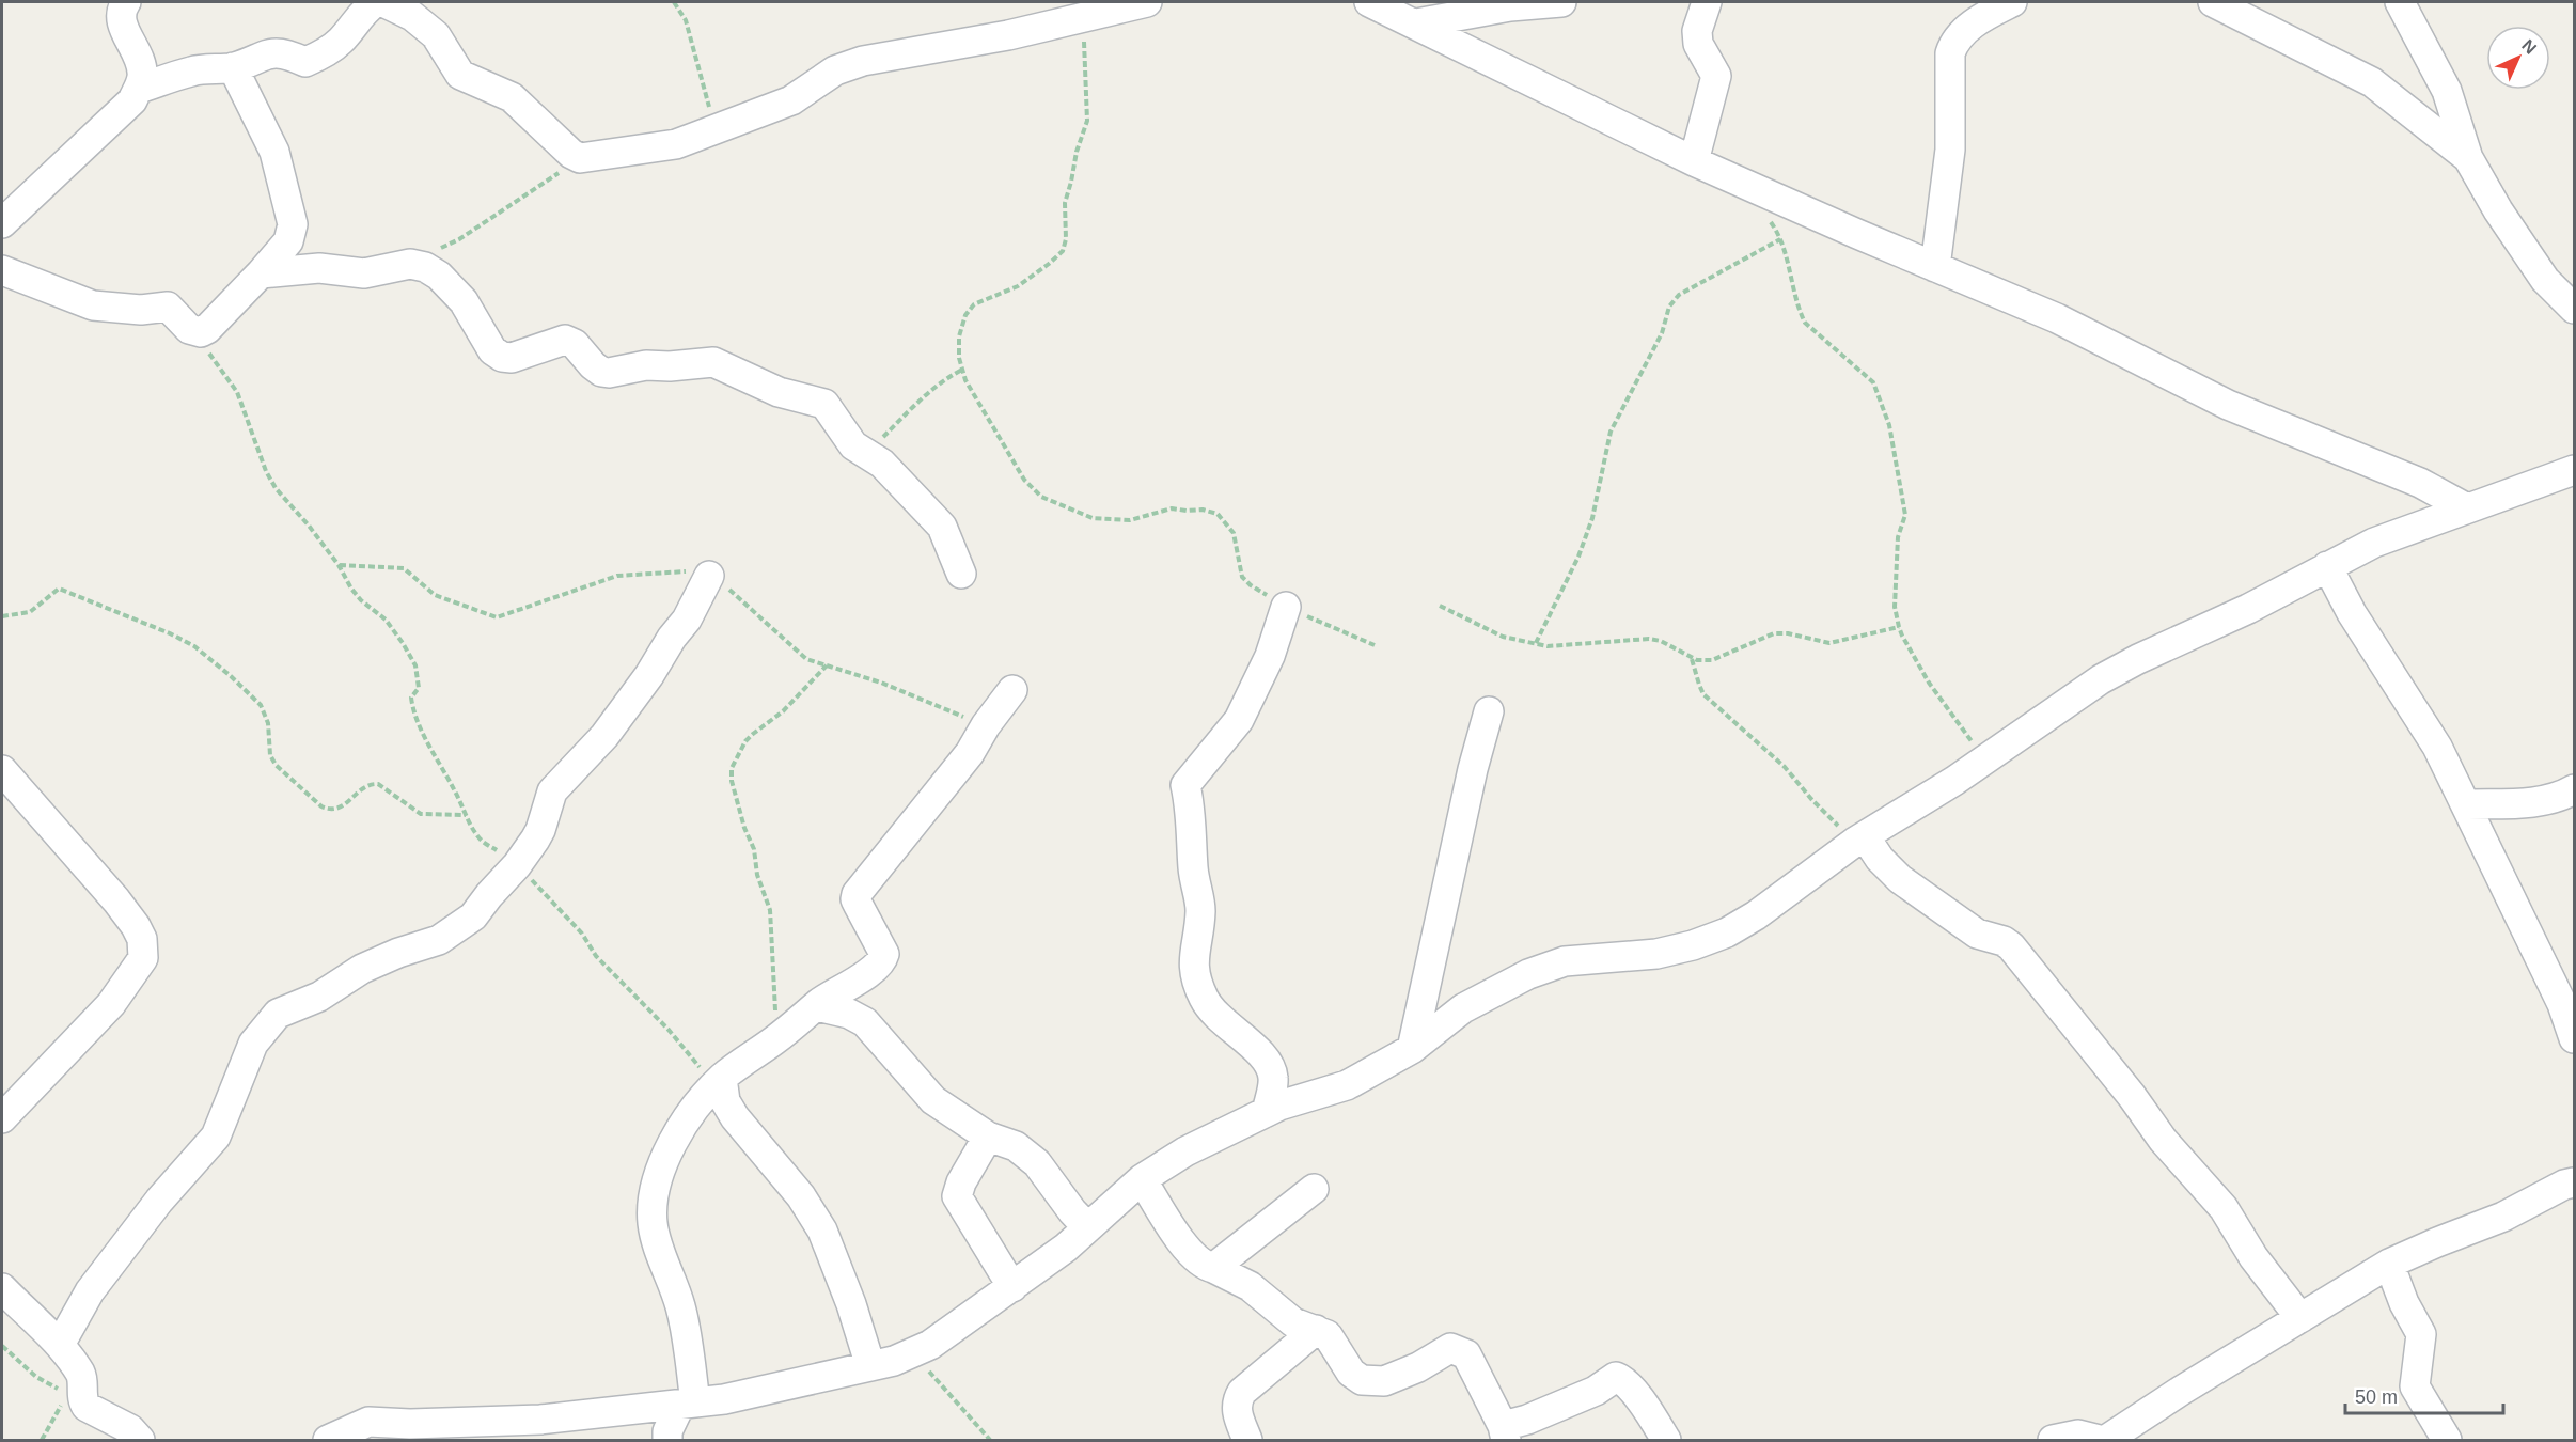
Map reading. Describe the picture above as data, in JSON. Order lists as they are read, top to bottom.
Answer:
{
  "scale_bar": "50 m",
  "north": "top right"
}
